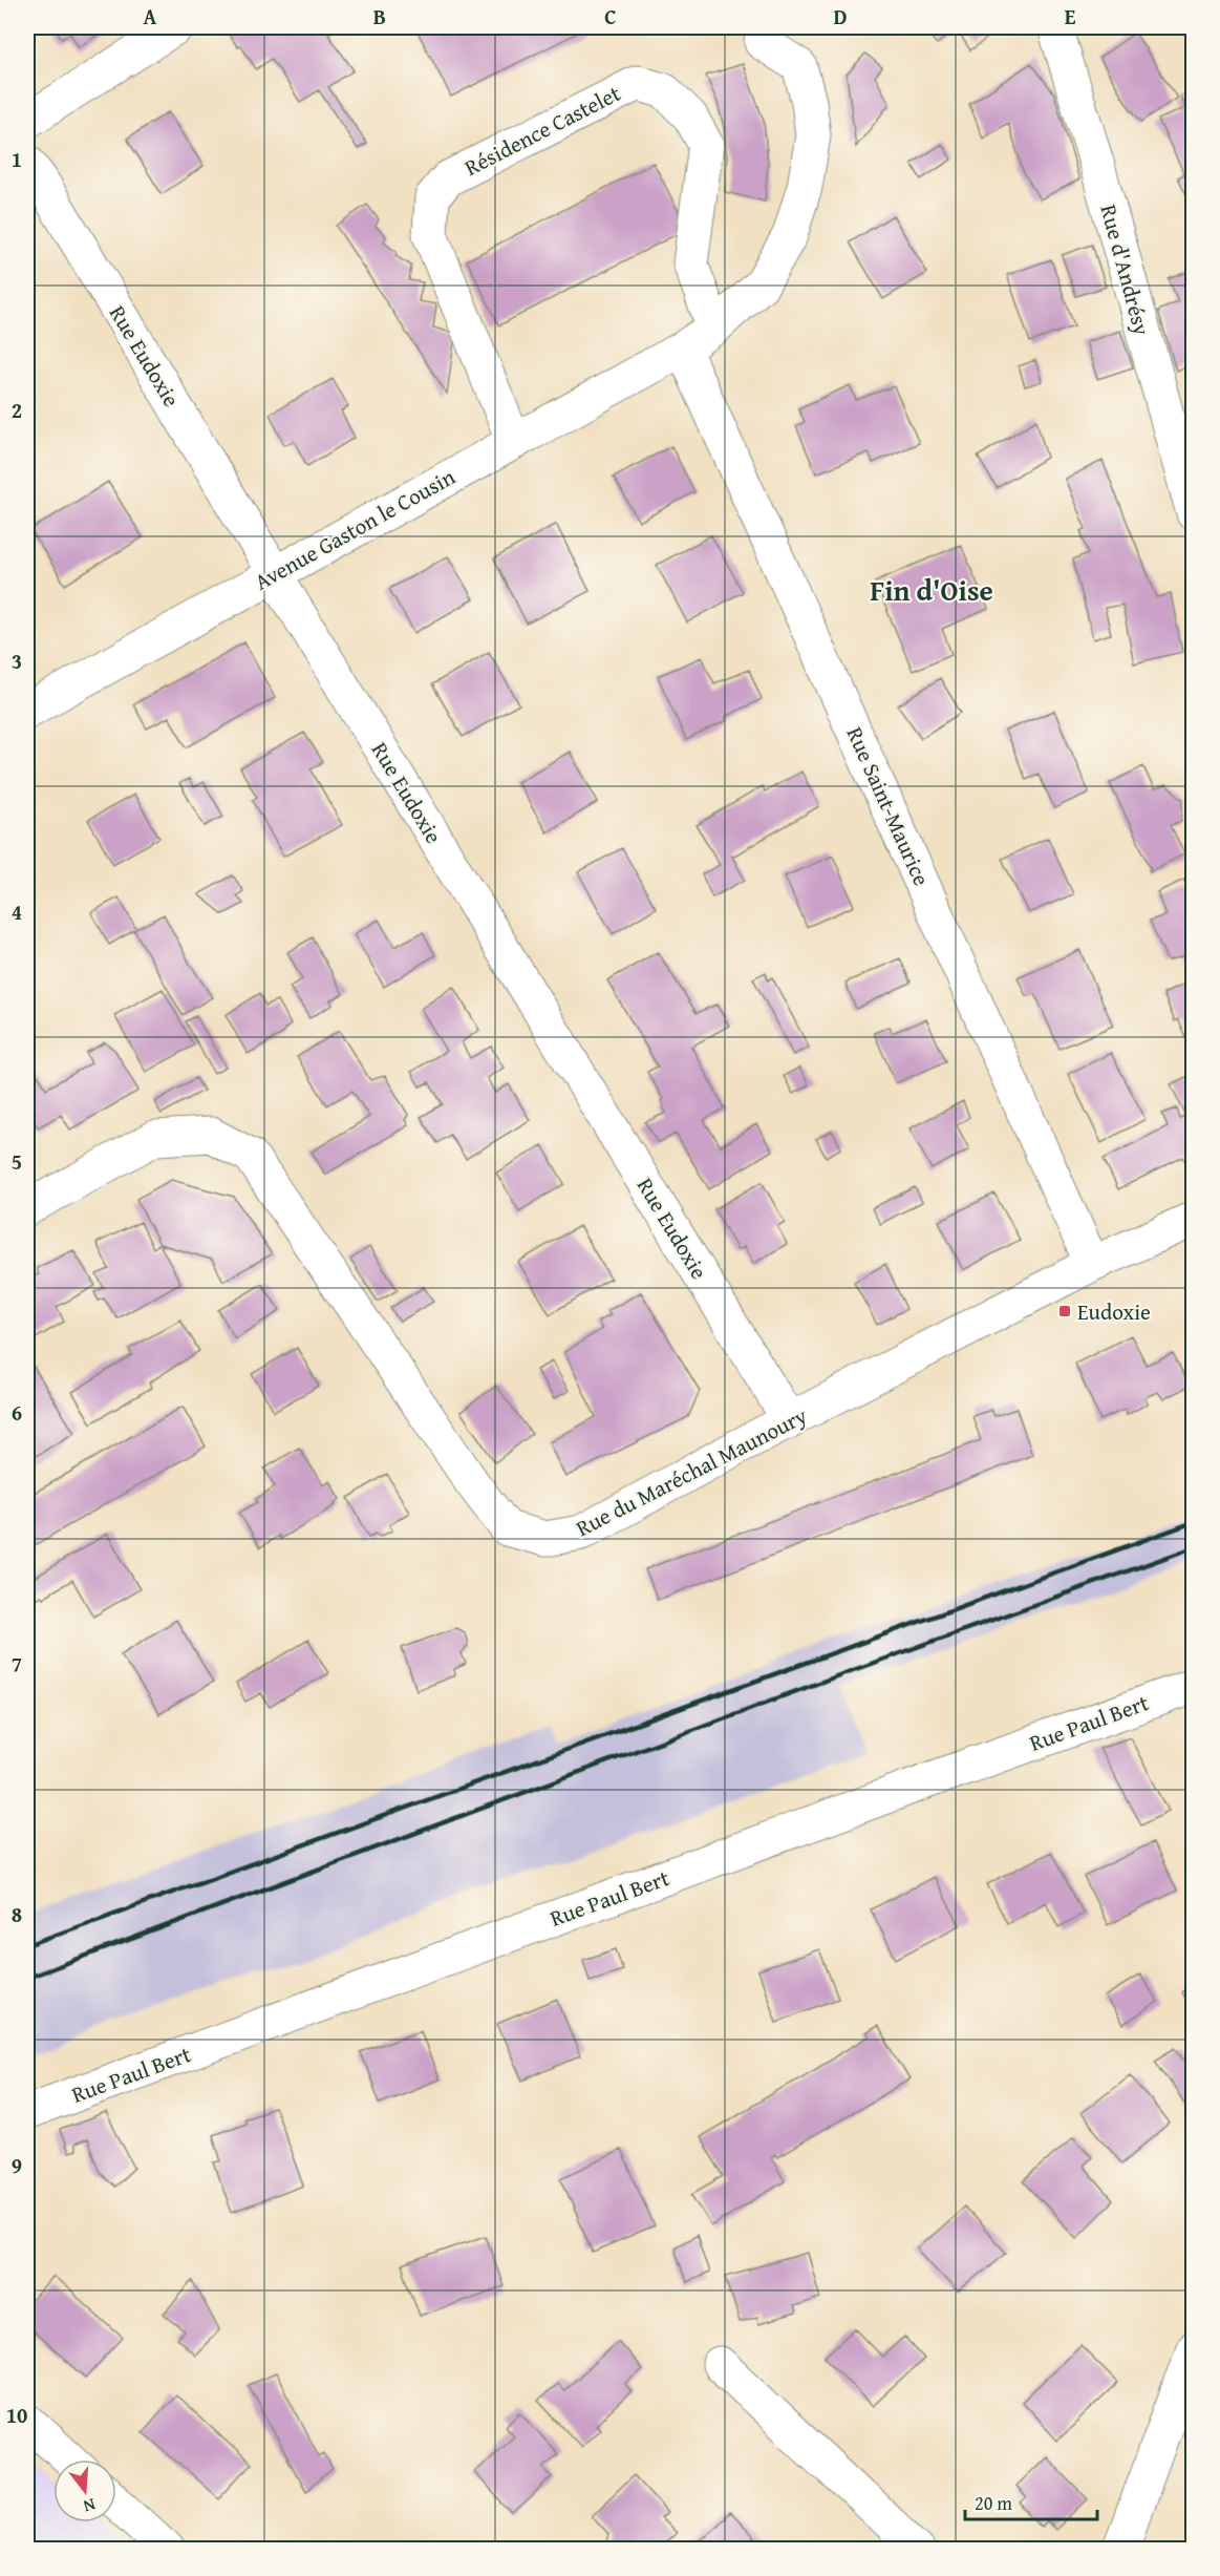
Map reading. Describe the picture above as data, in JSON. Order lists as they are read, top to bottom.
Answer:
{
  "streets": {
    "street": [
      "Résidence Castelet",
      "Rue d'Andrésy",
      "Rue Eudoxie",
      "Avenue Gaston le Cousin",
      "Rue Saint-Maurice",
      "Rue du Maréchal Maunoury",
      "Rue Paul Bert"
    ]
  },
  "crossings": [
    ["Résidence Castelet", "Avenue Gaston le Cousin"],
    ["Rue Eudoxie", "Avenue Gaston le Cousin"],
    ["Rue Eudoxie", "Rue du Maréchal Maunoury"],
    ["Avenue Gaston le Cousin", "Rue Saint-Maurice"],
    ["Rue Saint-Maurice", "Rue du Maréchal Maunoury"]
  ],
  "districts": ["Fin d'Oise"],
  "places": {
    "transit": ["Eudoxie"]
  },
  "scale_bar": "20 m",
  "north": "bottom",
  "grid": {
    "columns": [
      "A",
      "B",
      "C",
      "D",
      "E"
    ],
    "rows": [
      "1",
      "2",
      "3",
      "4",
      "5",
      "6",
      "7",
      "8",
      "9",
      "10"
    ]
  }
}
